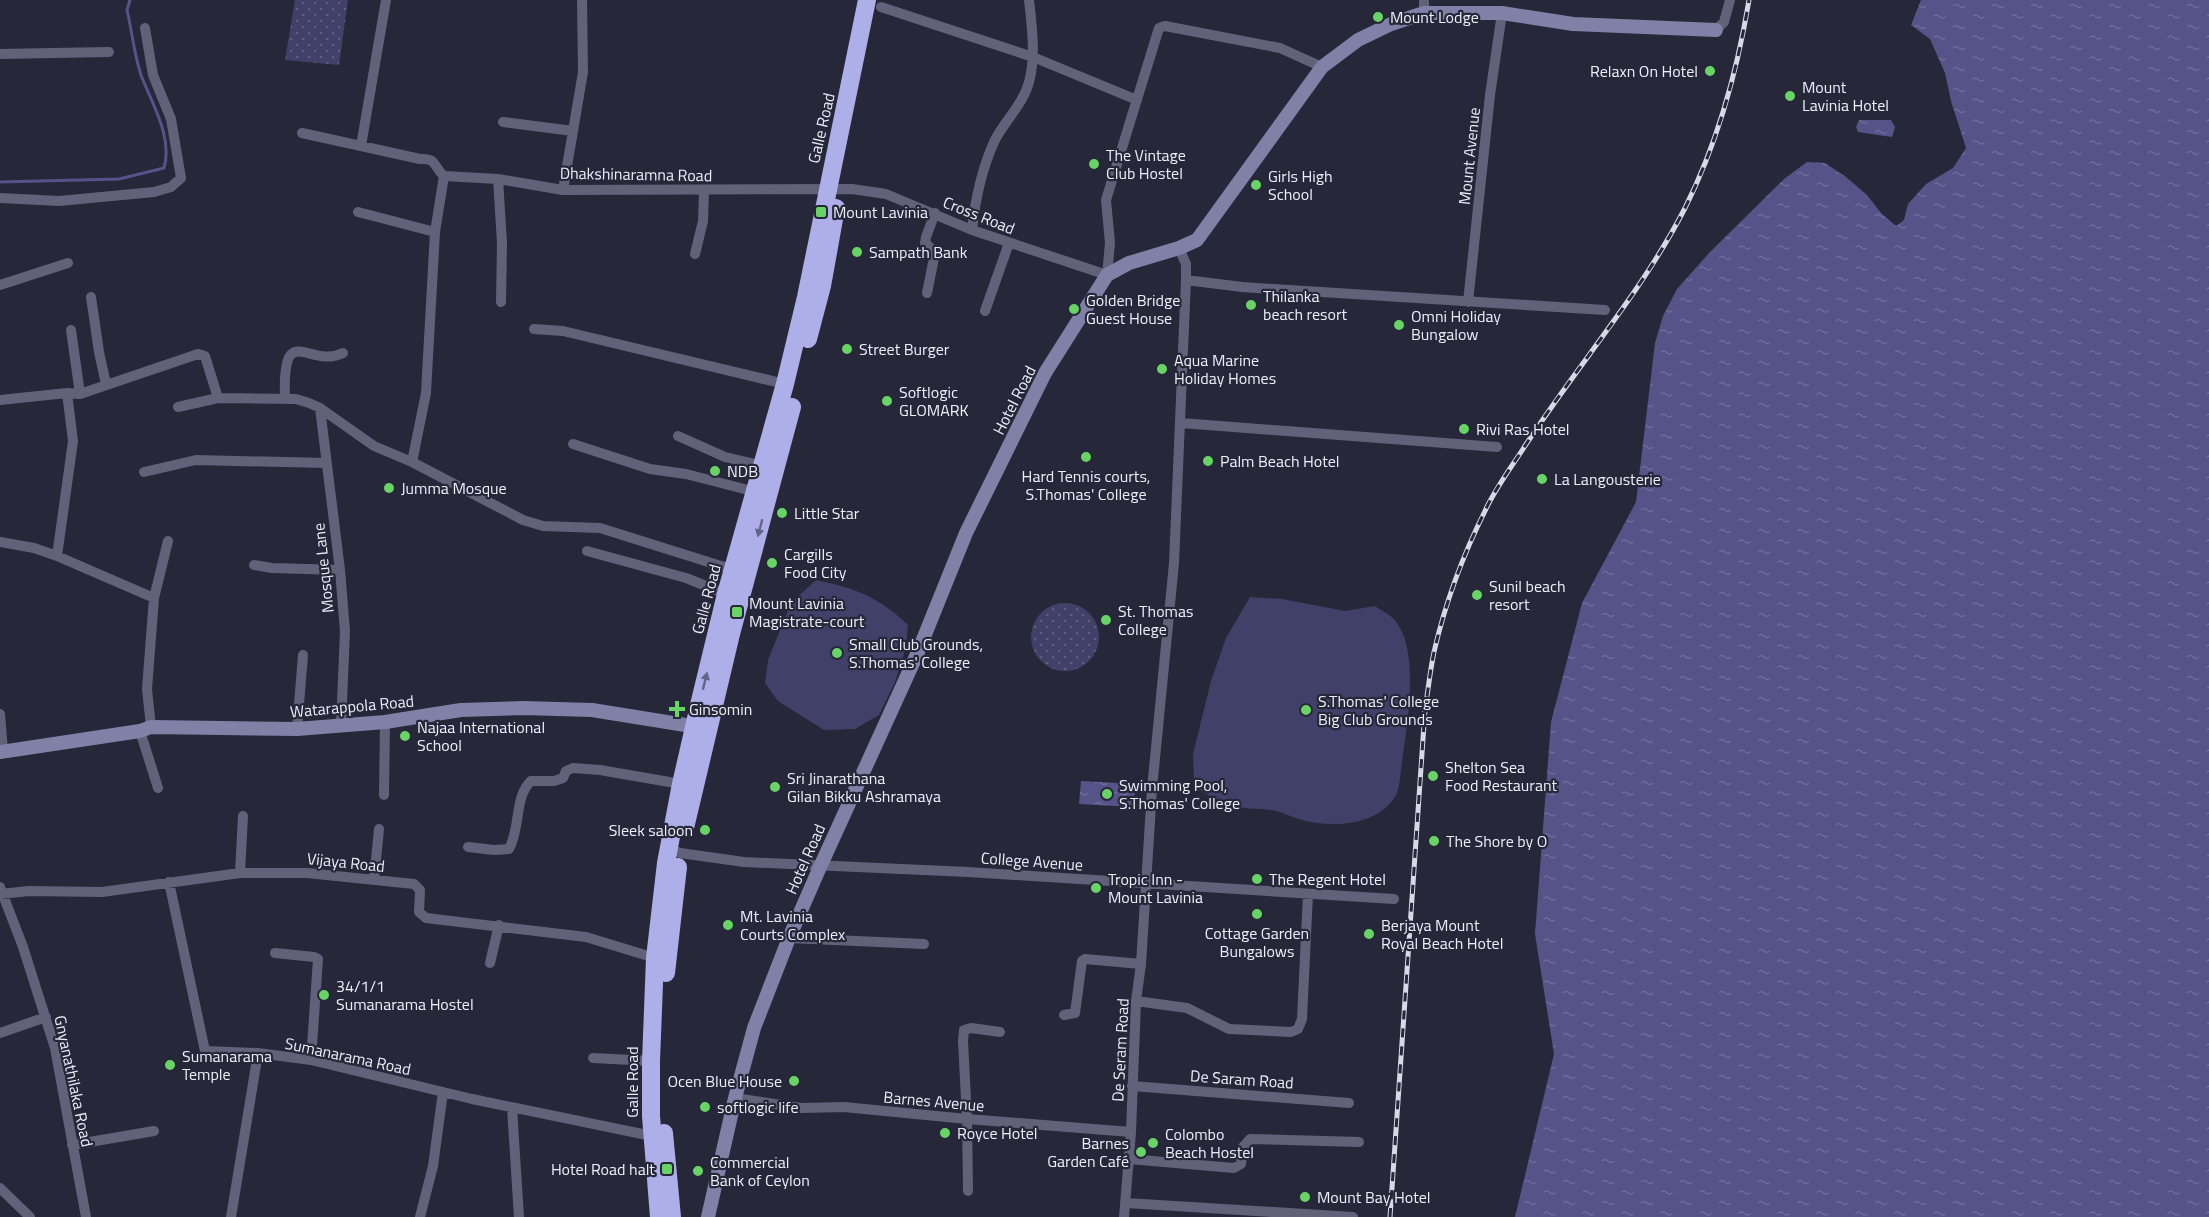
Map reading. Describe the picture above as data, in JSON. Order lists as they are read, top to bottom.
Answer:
{
  "streets": {
    "highway": ["Galle Road"],
    "street": [
      "Mount Avenue",
      "Dhakshinaramna Road",
      "Cross Road",
      "Hotel Road",
      "Mosque Lane",
      "Watarappola Road",
      "College Avenue",
      "Vijaya Road",
      "De Seram Road",
      "Sumanarama Road",
      "De Saram Road",
      "Gnyanathilaka Road",
      "Barnes Avenue"
    ]
  },
  "crossings": [
    ["Galle Road", "Dhakshinaramna Road"],
    ["Galle Road", "Cross Road"],
    ["Galle Road", "Watarappola Road"],
    ["Galle Road", "College Avenue"],
    ["Galle Road", "Vijaya Road"],
    ["Galle Road", "Sumanarama Road"],
    ["Dhakshinaramna Road", "Cross Road"],
    ["Cross Road", "Hotel Road"],
    ["Hotel Road", "College Avenue"],
    ["Hotel Road", "Barnes Avenue"],
    ["Mosque Lane", "Watarappola Road"],
    ["College Avenue", "De Seram Road"],
    ["Vijaya Road", "Sumanarama Road"],
    ["Vijaya Road", "Gnyanathilaka Road"],
    ["De Seram Road", "De Saram Road"],
    ["De Seram Road", "Barnes Avenue"]
  ],
  "places": {
    "other": [
      "Mount Lodge",
      "Relaxn On Hotel",
      "Mount Lavinia Hotel",
      "The Vintage Club Hostel",
      "Girls High School",
      "Sampath Bank",
      "Thilanka beach resort",
      "Golden Bridge Guest House",
      "Omni Holiday Bungalow",
      "Street Burger",
      "Aqua Marine Holiday Homes",
      "Softlogic GLOMARK",
      "Rivi Ras Hotel",
      "Hard Tennis courts, S.Thomas' College",
      "Palm Beach Hotel",
      "NDB",
      "La Langousterie",
      "Jumma Mosque",
      "Little Star",
      "Cargills Food City",
      "Sunil beach resort",
      "St. Thomas College",
      "Small Club Grounds, S.Thomas' College",
      "S.Thomas' College Big Club Grounds",
      "Najaa International School",
      "Shelton Sea Food Restaurant",
      "Sri Jinarathana Gilan Bikku Ashramaya",
      "Swimming Pool, S.Thomas' College",
      "Sleek saloon",
      "The Shore by O",
      "The Regent Hotel",
      "Tropic Inn - Mount Lavinia",
      "Cottage Garden Bungalows",
      "Mt. Lavinia Courts Complex",
      "Berjaya Mount Royal Beach Hotel",
      "34/1/1 Sumanarama Hostel",
      "Sumanarama Temple",
      "Ocen Blue House",
      "softlogic life",
      "Royce Hotel",
      "Colombo Beach Hostel",
      "Barnes Garden Café",
      "Commercial Bank of Ceylon",
      "Mount Bay Hotel"
    ],
    "transit": ["Mount Lavinia", "Mount Lavinia Magistrate-court", "Hotel Road halt"],
    "health": ["Ginsomin"]
  }
}
